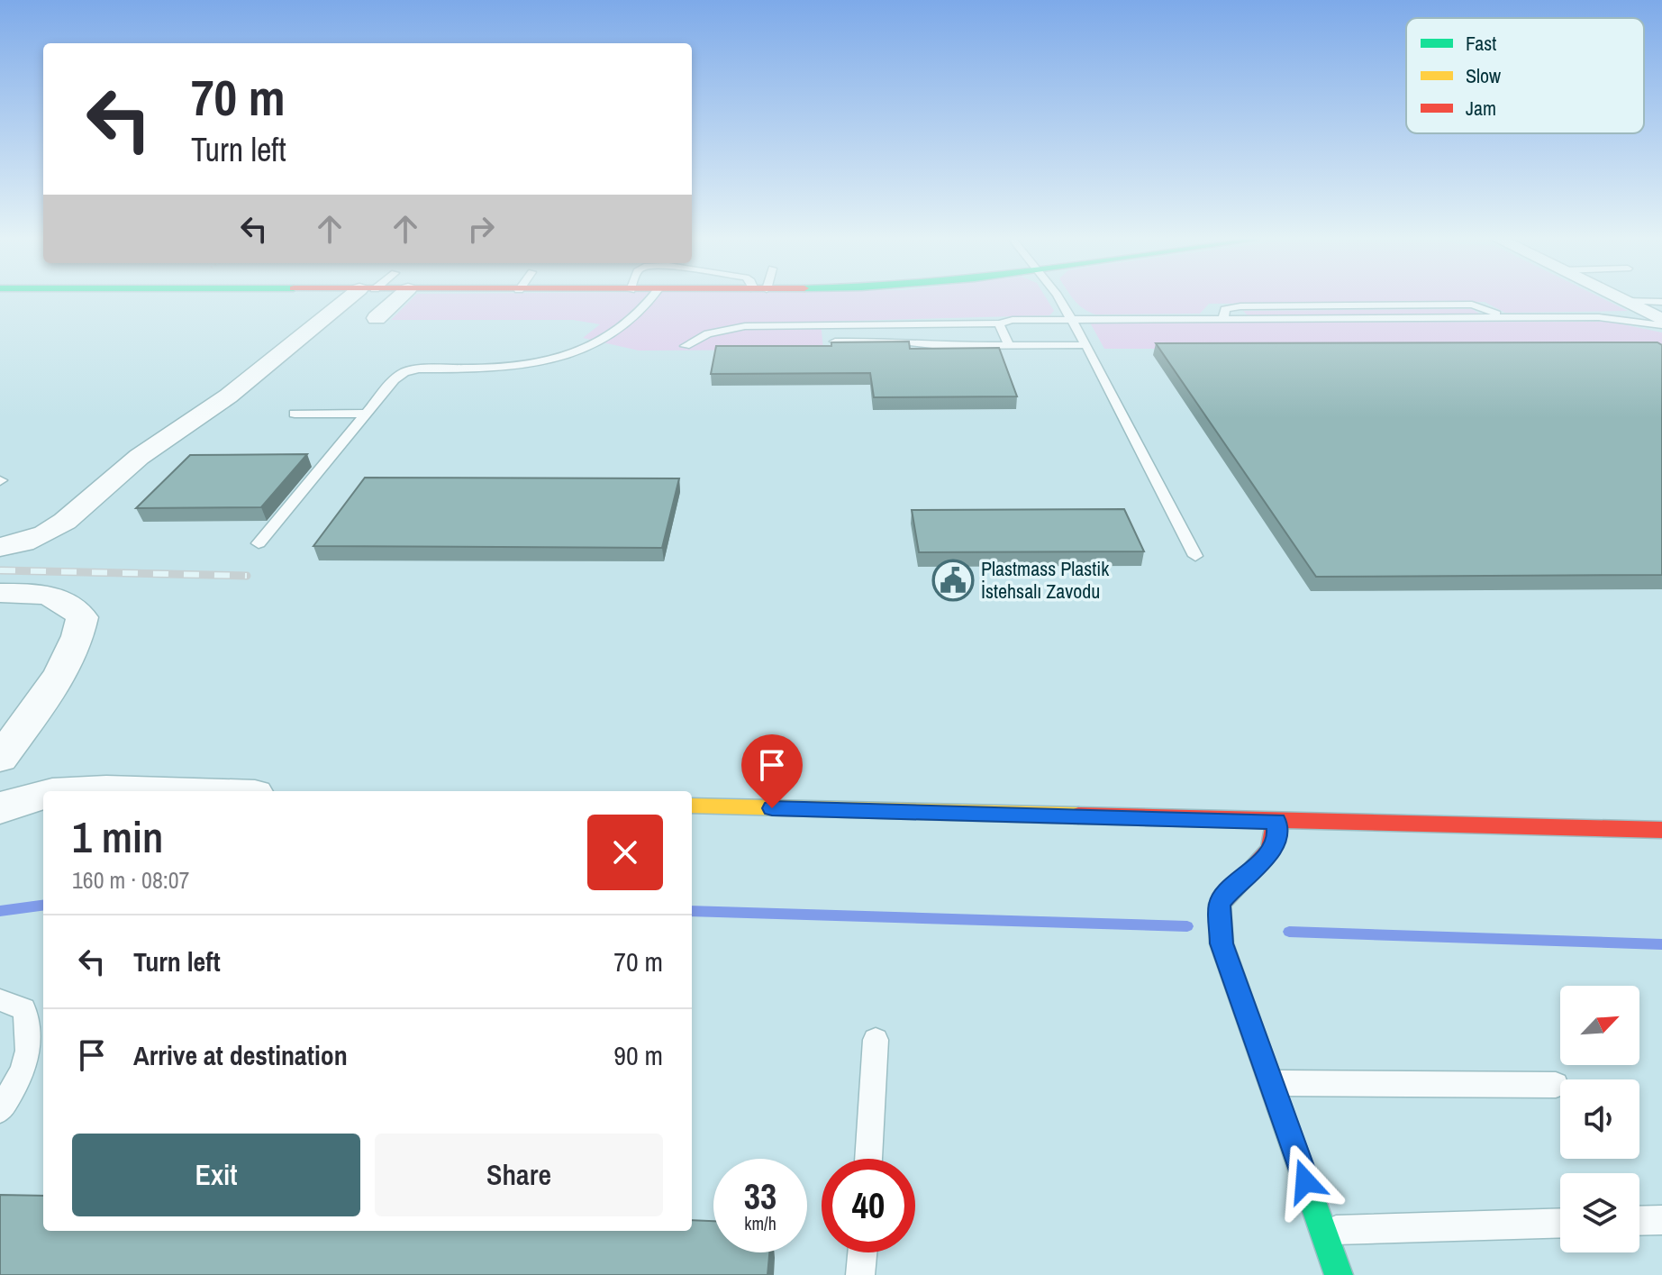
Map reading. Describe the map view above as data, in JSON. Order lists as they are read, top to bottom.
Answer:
{
  "places": {
    "public building": ["Plastmass Plastik İstehsalı Zavodu"]
  },
  "legend": ["Fast", "Slow", "Jam"],
  "north": "top right",
  "page": {
    "turn": ["70 m", "Turn left"],
    "heading": ["1 min", "160 m · 08:07"],
    "list": [
      {
        "name": "Turn left",
        "value": "70 m"
      },
      {
        "name": "Arrive at destination",
        "value": "90 m"
      }
    ],
    "buttons": ["Exit", "Share"],
    "speed": "33 km/h",
    "limit": "40"
  }
}
